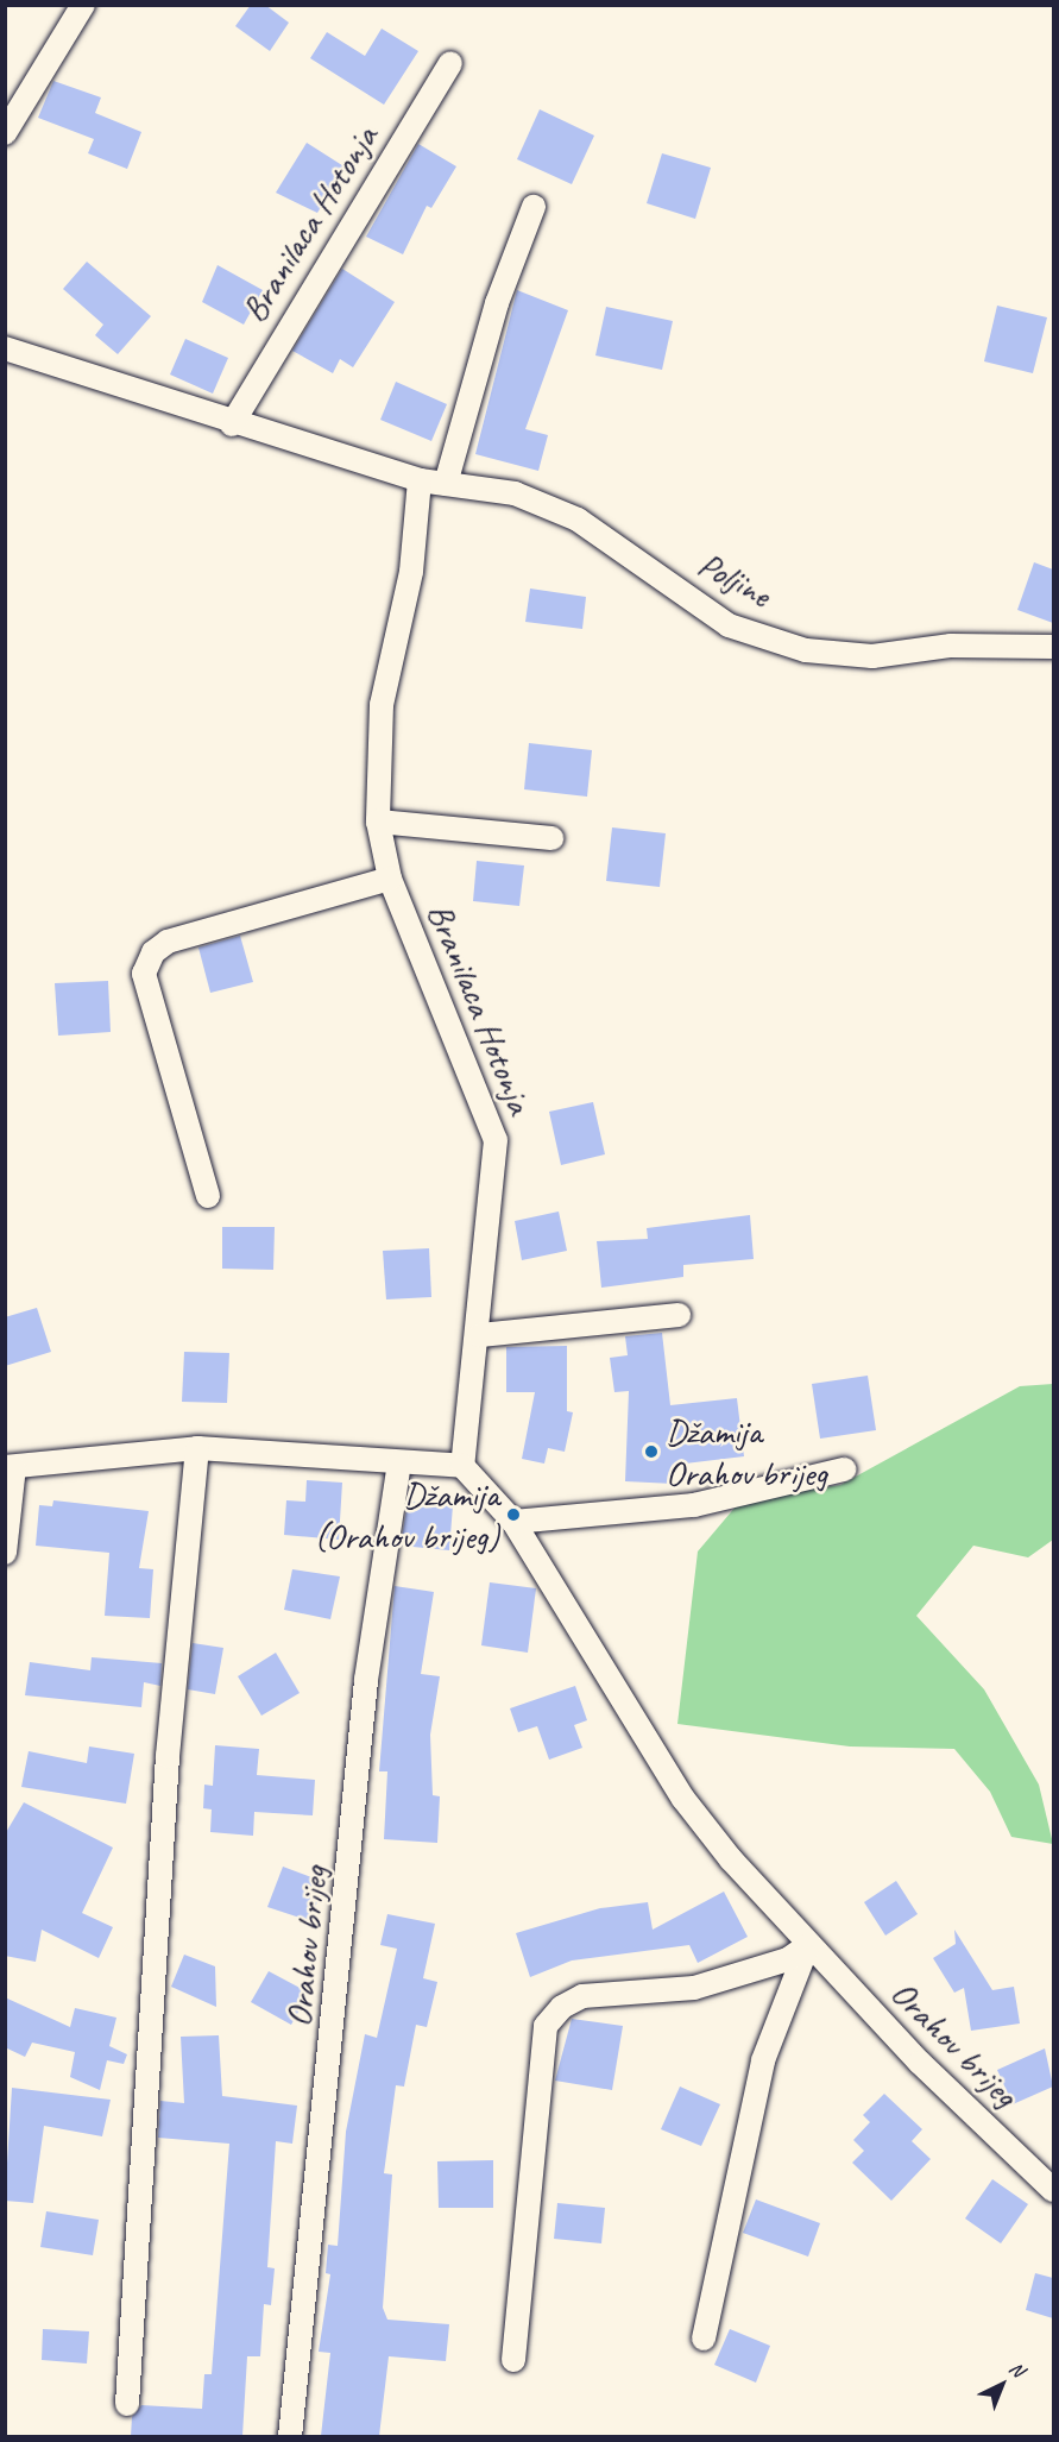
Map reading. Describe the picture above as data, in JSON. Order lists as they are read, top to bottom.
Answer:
{
  "streets": {
    "street": ["Branilaca Hotonja", "Poljine", "Orahov brijeg"]
  },
  "crossings": [
    ["Branilaca Hotonja", "Orahov brijeg"]
  ],
  "places": ["Džamija Orahov brijeg", "Džamija (Orahov brijeg)"],
  "north": "top right"
}
